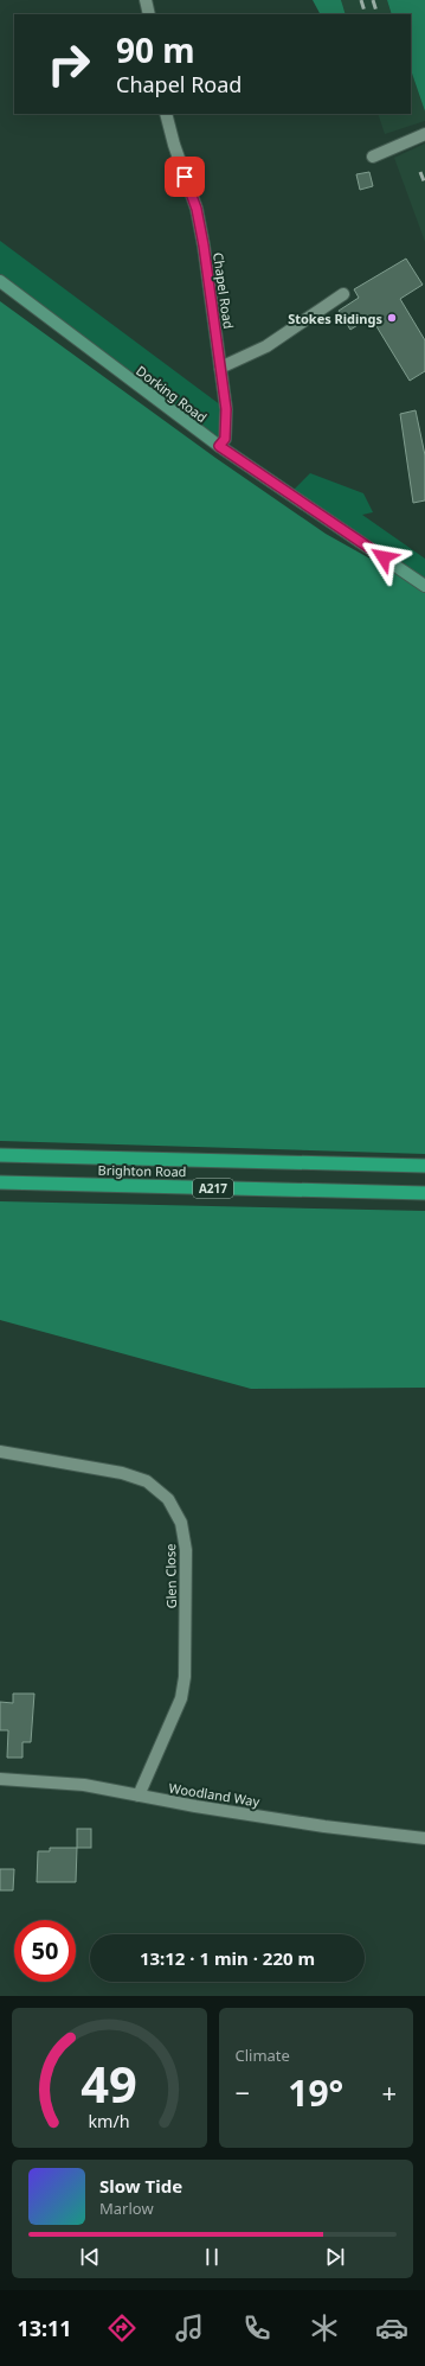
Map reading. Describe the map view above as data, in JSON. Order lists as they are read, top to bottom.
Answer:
{
  "streets": {
    "highway": ["Brighton Road", "A217"],
    "main road": ["Dorking Road"],
    "street": ["Chapel Road", "Glen Close", "Woodland Way"]
  },
  "crossings": [
    ["Chapel Road", "Dorking Road"],
    ["Glen Close", "Woodland Way"]
  ],
  "places": ["Stokes Ridings"],
  "page": {
    "turn": ["90 m", "Chapel Road"],
    "limit": "50",
    "trip": "13:12 · 1 min · 220 m",
    "tile": "Climate",
    "heat": ["−", "19°", "+"],
    "song": ["Slow Tide", "Marlow"],
    "tabs": "13:11",
    "gauge": ["49", "km/h"]
  }
}
